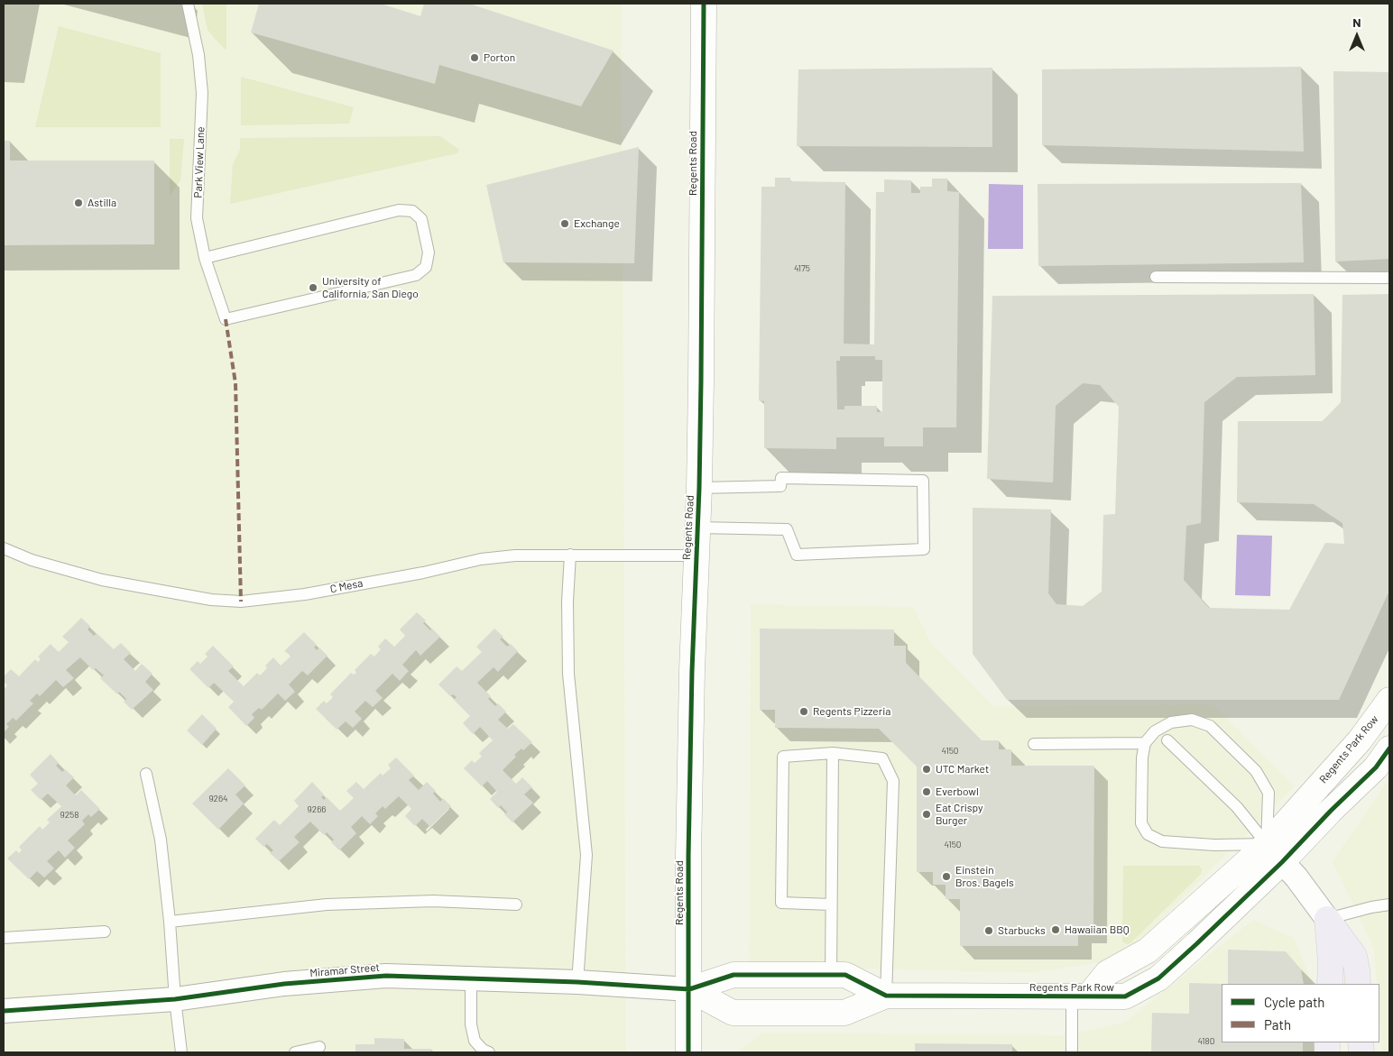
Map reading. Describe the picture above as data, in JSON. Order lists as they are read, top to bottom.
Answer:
{
  "streets": {
    "street": ["Regents Road", "Regents Park Row", "Miramar Street"],
    "lane": ["Park View Lane", "C Mesa"]
  },
  "crossings": [
    ["Regents Road", "C Mesa"],
    ["Regents Road", "Regents Park Row"],
    ["Regents Road", "Miramar Street"],
    ["Regents Park Row", "Miramar Street"]
  ],
  "places": [
    "Porton",
    "Astilla",
    "Exchange",
    "University of California, San Diego",
    "Regents Pizzeria",
    "UTC Market",
    "Everbowl",
    "Eat Crispy Burger",
    "Einstein Bros. Bagels",
    "Hawaiian BBQ",
    "Starbucks"
  ],
  "house_numbers": [
    "4175",
    "4150",
    "9264",
    "9266",
    "9258",
    "4150",
    "4180"
  ],
  "legend": ["Cycle path", "Path"],
  "north": "top"
}
